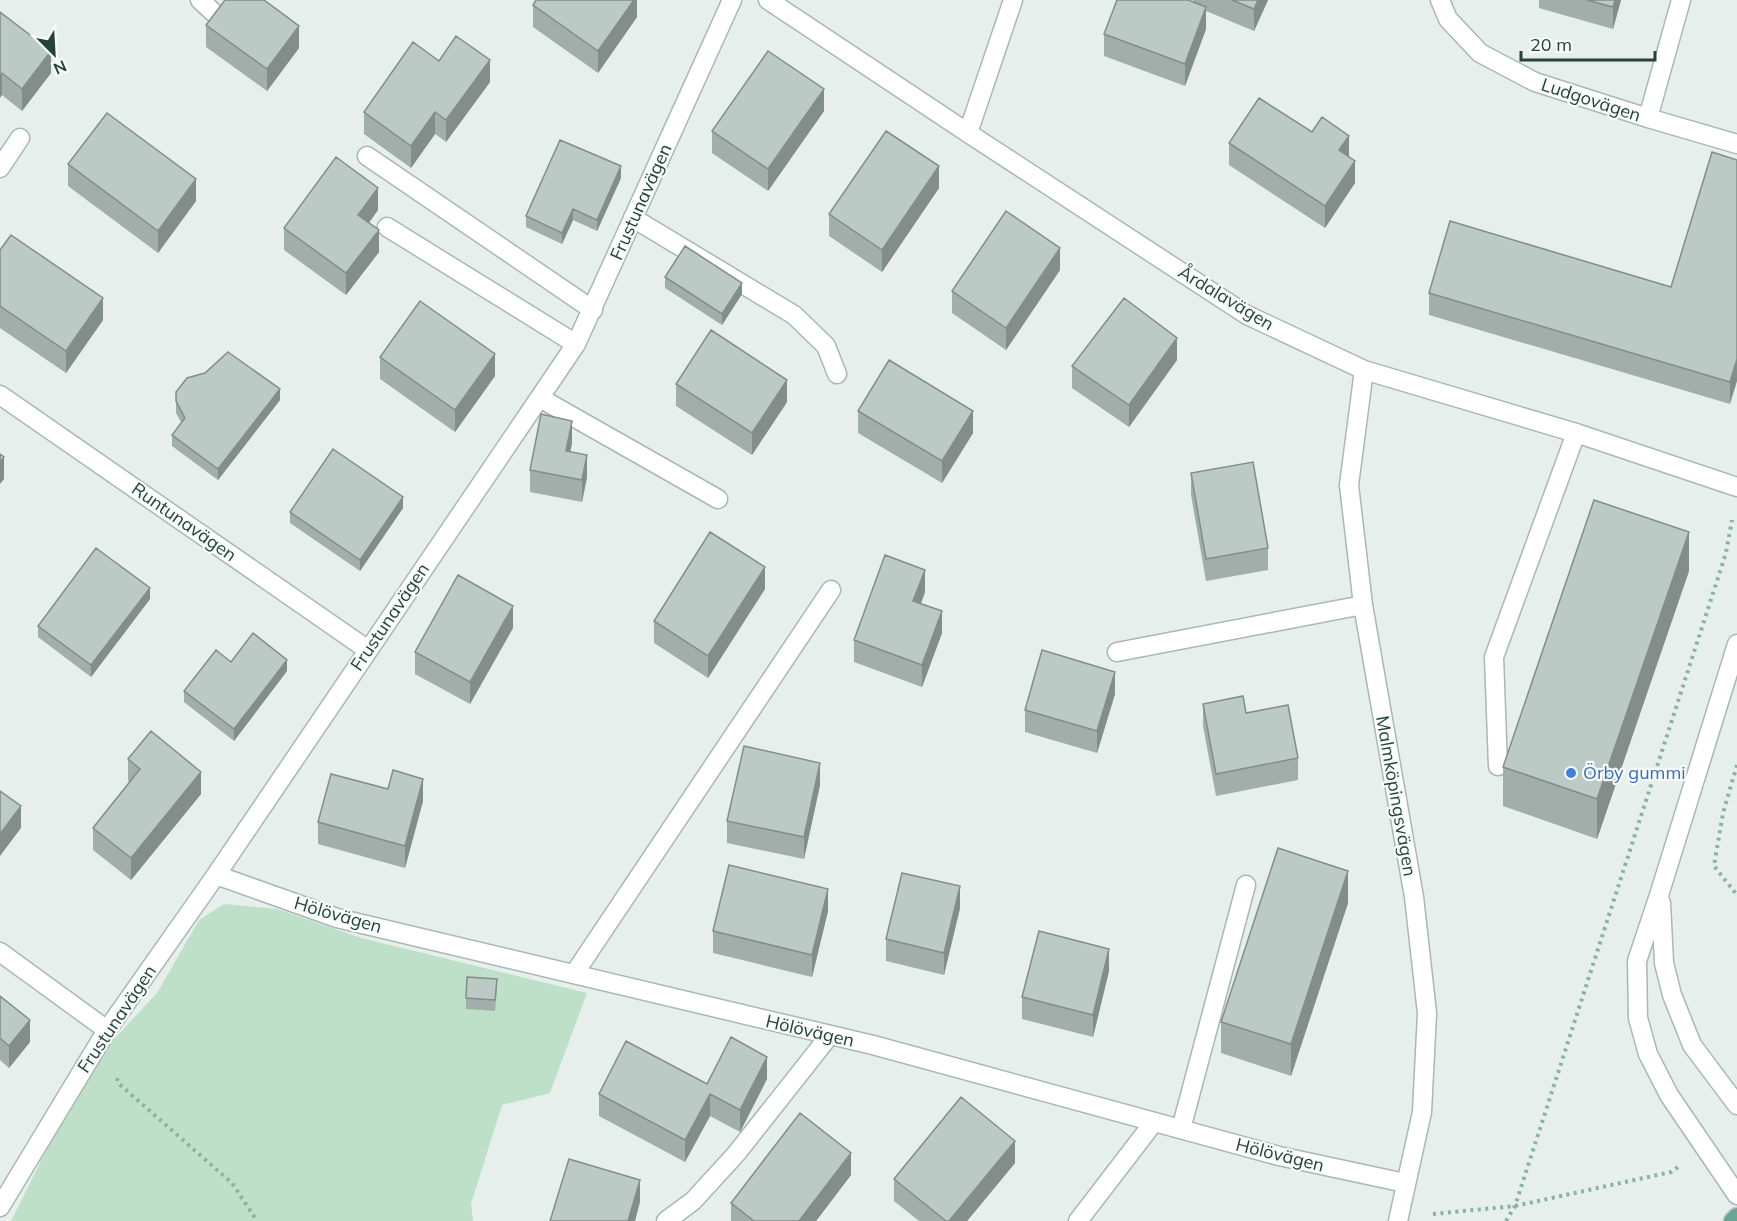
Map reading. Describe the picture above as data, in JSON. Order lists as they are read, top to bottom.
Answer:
{
  "streets": {
    "street": [
      "Ludgovägen",
      "Frustunavägen",
      "Årdalavägen",
      "Runtunavägen",
      "Malmköpingsvägen",
      "Hölövägen"
    ]
  },
  "crossings": [
    ["Frustunavägen", "Runtunavägen"],
    ["Frustunavägen", "Hölövägen"],
    ["Årdalavägen", "Malmköpingsvägen"],
    ["Malmköpingsvägen", "Hölövägen"]
  ],
  "places": ["Örby gummi"],
  "scale_bar": "20 m",
  "north": "bottom right"
}
